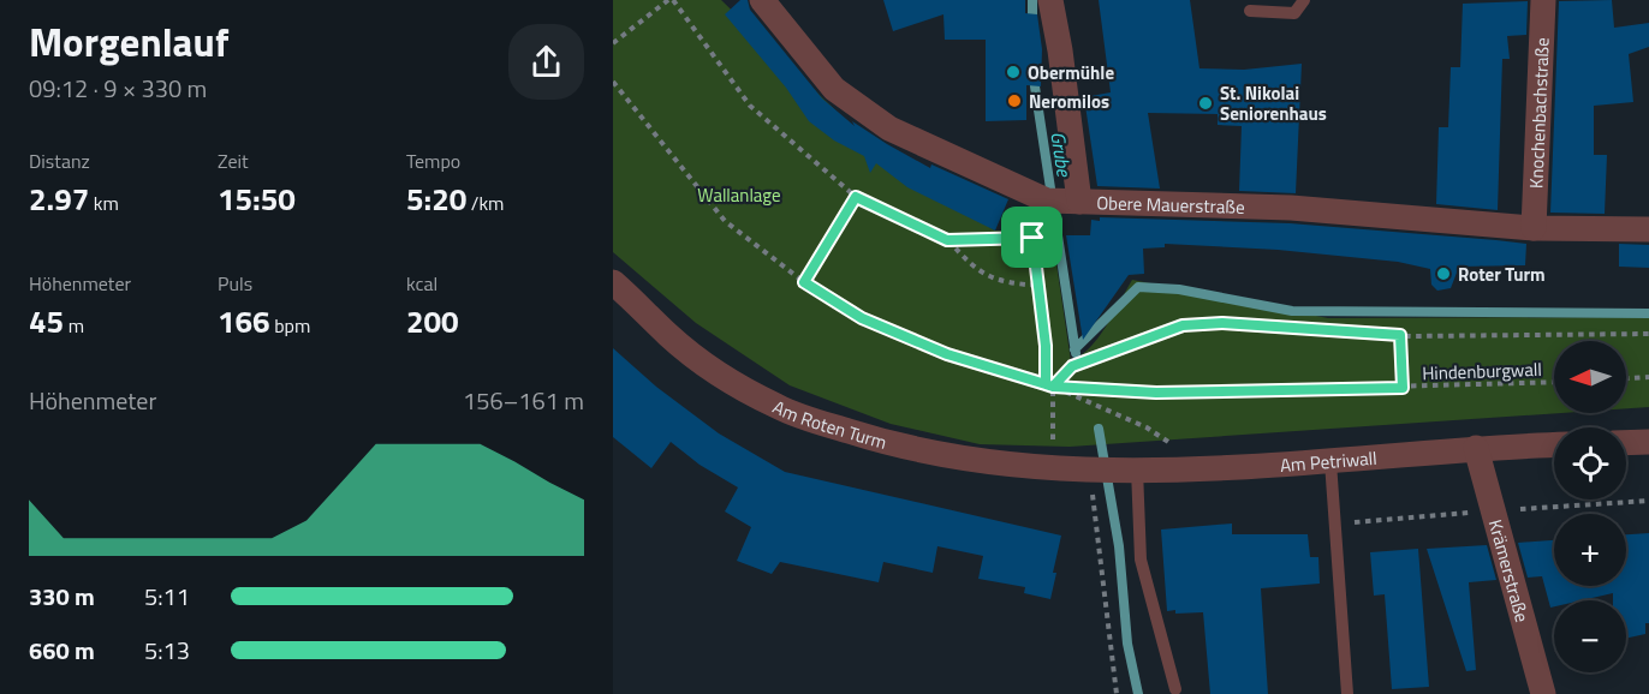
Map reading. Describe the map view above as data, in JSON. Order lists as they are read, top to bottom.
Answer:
{
  "streets": {
    "street": [
      "Knochenbachstraße",
      "Obere Mauerstraße",
      "Am Roten Turm",
      "Am Petriwall",
      "Krämerstraße"
    ],
    "path": ["Hindenburgwall"]
  },
  "crossings": [
    ["Knochenbachstraße", "Obere Mauerstraße"],
    ["Hindenburgwall", "Am Petriwall"],
    ["Am Roten Turm", "Am Petriwall"],
    ["Am Petriwall", "Krämerstraße"]
  ],
  "water": ["Grube"],
  "parks": ["Wallanlage"],
  "places": [
    "Obermühle",
    "Neromilos",
    "St. Nikolai Seniorenhaus",
    "Roter Turm"
  ],
  "north": "left",
  "page": {
    "heading": ["Morgenlauf", "09:12 · 9 × 330 m"],
    "stats": [
      ["Distanz", "2.97 km"],
      ["Zeit", "15:50"],
      ["Tempo", "5:20 /km"],
      ["Höhenmeter", "45 m"],
      ["Puls", "166 bpm"],
      ["kcal", "200"]
    ],
    "map_buttons": ["+", "−"],
    "chart": ["Höhenmeter", "156–161 m"],
    "list": [
      {
        "name": "330 m",
        "note": "5:11"
      },
      {
        "name": "660 m",
        "note": "5:13"
      }
    ]
  }
}
